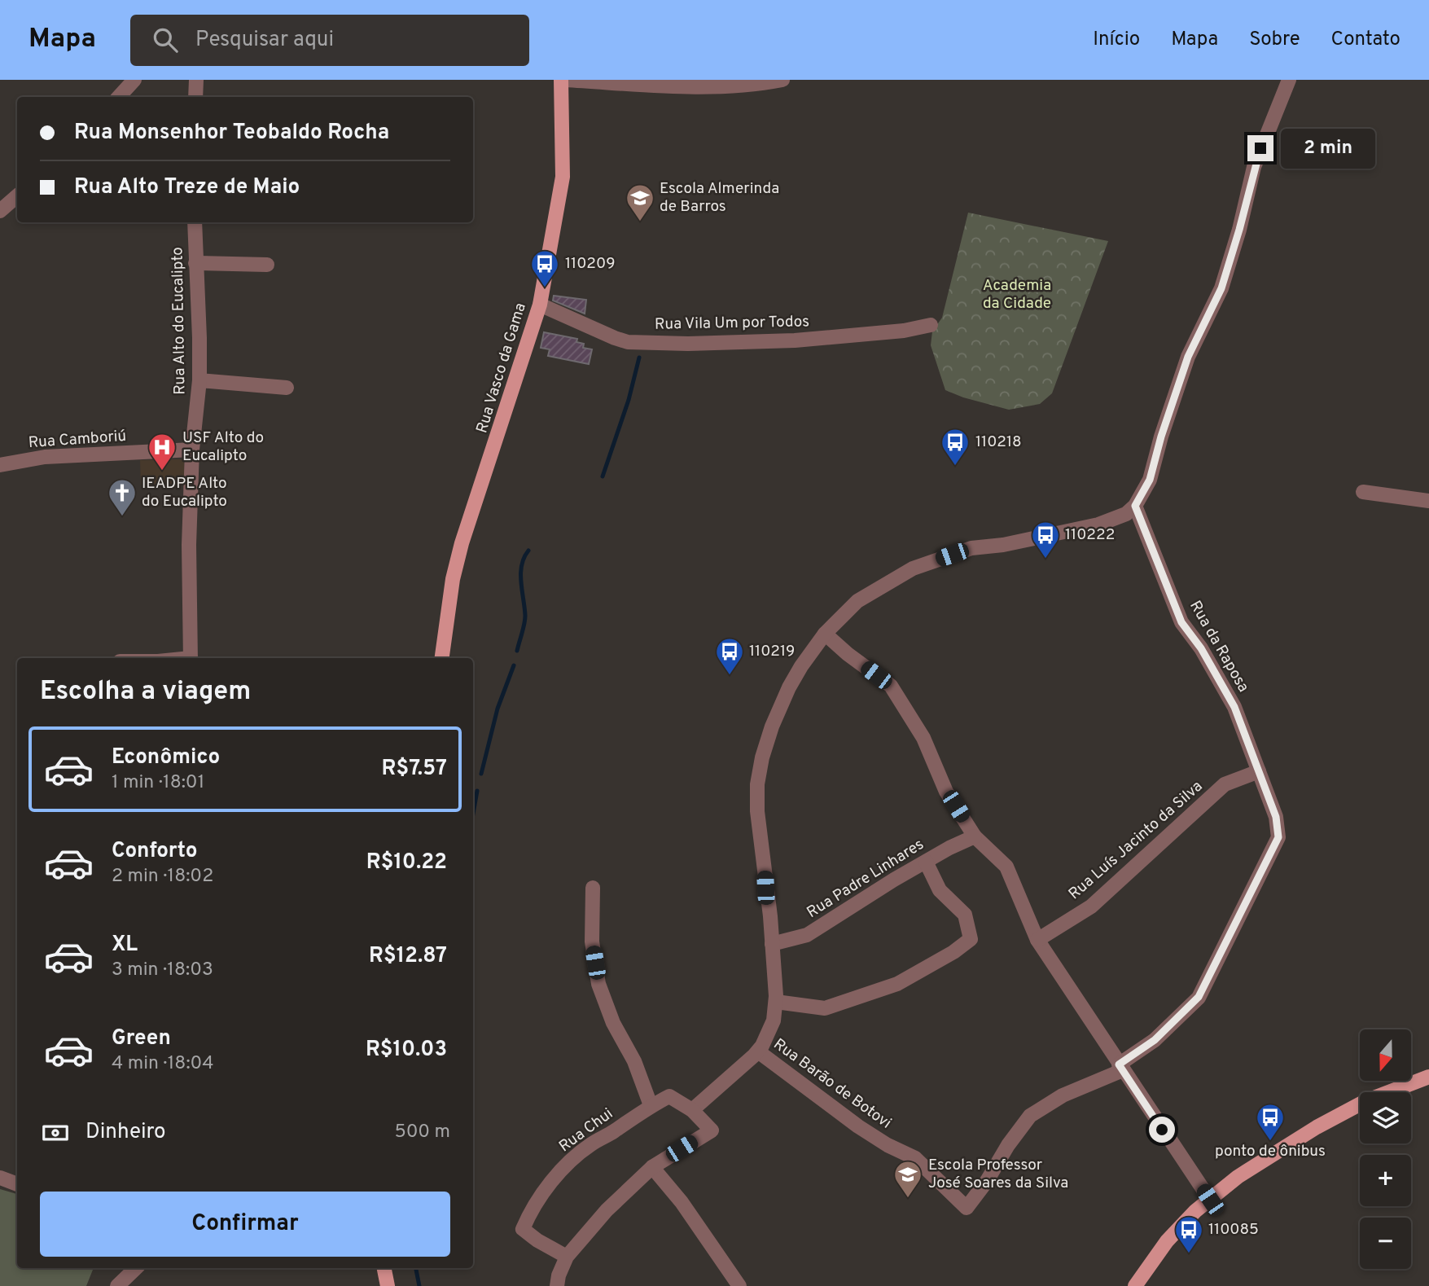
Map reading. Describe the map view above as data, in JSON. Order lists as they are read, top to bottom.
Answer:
{
  "streets": {
    "main road": ["Rua Vasco da Gama"],
    "street": [
      "Rua Alto do Eucalipto",
      "Rua Vila Um por Todos",
      "Rua Camboriú",
      "Rua da Raposa",
      "Rua Luís Jacinto da Silva",
      "Rua Padre Linhares",
      "Rua Barão de Botovi",
      "Rua Chui"
    ]
  },
  "crossings": [
    ["Rua Alto do Eucalipto", "Rua Camboriú"],
    ["Rua Vila Um por Todos", "Rua Vasco da Gama"],
    ["Rua da Raposa", "Rua Luís Jacinto da Silva"],
    ["Rua da Raposa", "Rua Barão de Botovi"]
  ],
  "parks": ["Academia da Cidade"],
  "places": {
    "school or university": ["Escola Almerinda de Barros", "Escola Professor José Soares da Silva"],
    "bus stop": [
      "110209",
      "110218",
      "110222",
      "110219",
      "ponto de ônibus",
      "110085"
    ],
    "hospital": ["USF Alto do Eucalipto"],
    "church": ["IEADPE Alto do Eucalipto"]
  },
  "north": "bottom",
  "page": {
    "header": "Mapa",
    "search": "Pesquisar aqui",
    "nav": [
      "Início",
      "Mapa",
      "Sobre",
      "Contato"
    ],
    "banner": ["Rua Monsenhor Teobaldo Rocha", "Rua Alto Treze de Maio"],
    "bubble": "2 min",
    "heading": "Escolha a viagem",
    "list": [
      {
        "name": "Econômico",
        "note": "1 min · 18:01",
        "value": "R$7.57"
      },
      {
        "name": "Conforto",
        "note": "2 min · 18:02",
        "value": "R$10.22"
      },
      {
        "name": "XL",
        "note": "3 min · 18:03",
        "value": "R$12.87"
      },
      {
        "name": "Green",
        "note": "4 min · 18:04",
        "value": "R$10.03"
      }
    ],
    "map_buttons": ["+", "−"],
    "pay": ["Dinheiro", "500 m"],
    "buttons": "Confirmar"
  }
}
